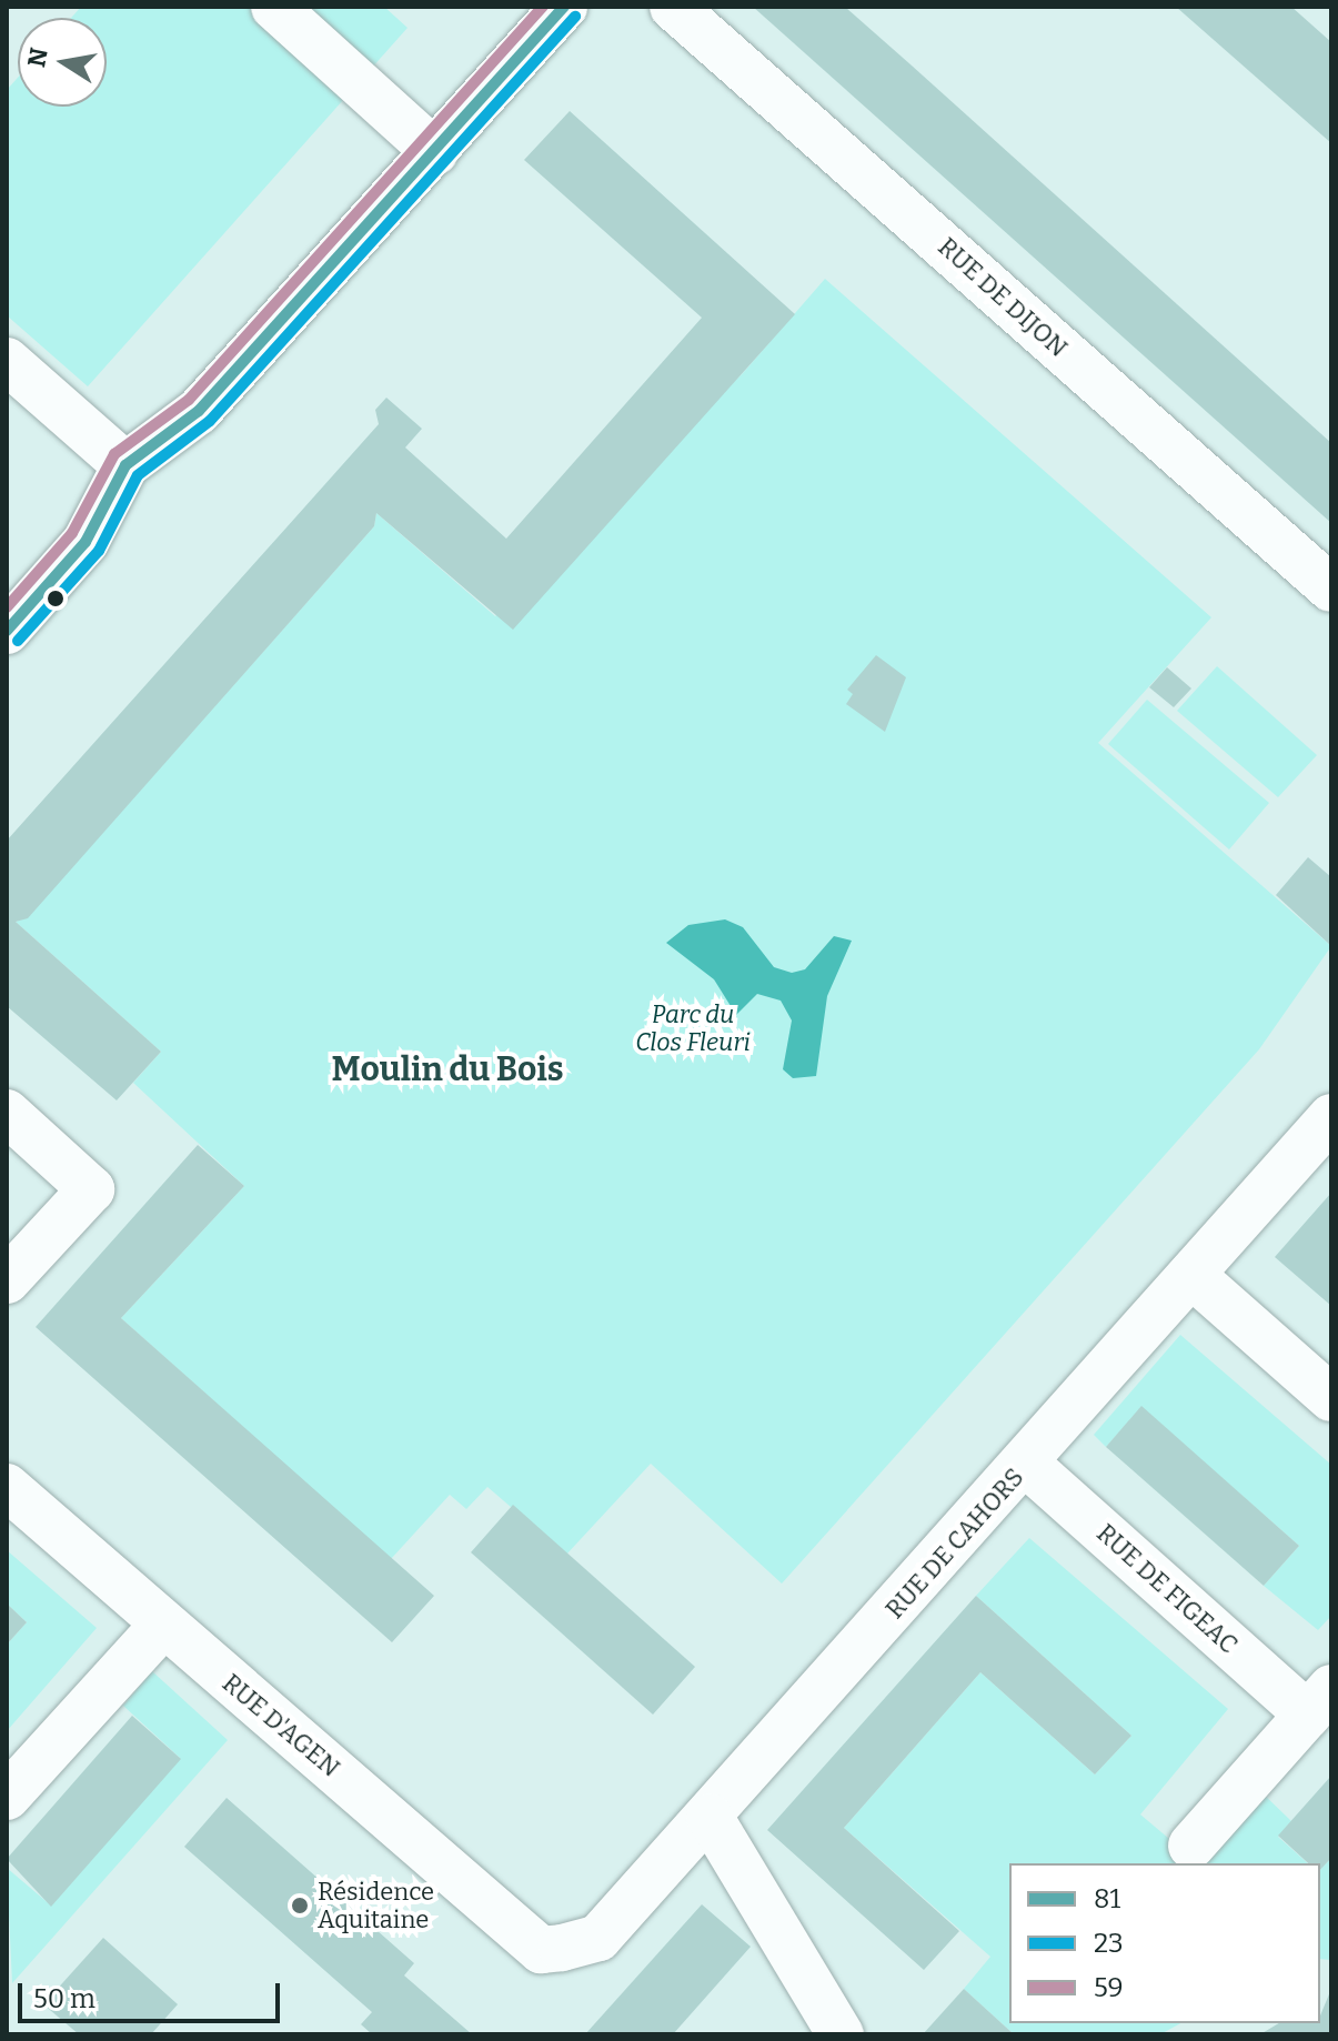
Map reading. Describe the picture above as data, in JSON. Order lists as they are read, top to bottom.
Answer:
{
  "streets": {
    "street": [
      "RUE DE DIJON",
      "RUE DE CAHORS",
      "RUE DE FIGEAC",
      "RUE D'AGEN"
    ]
  },
  "crossings": [
    ["RUE DE CAHORS", "RUE DE FIGEAC"],
    ["RUE DE CAHORS", "RUE D'AGEN"]
  ],
  "districts": ["Moulin du Bois"],
  "parks": ["Parc du Clos Fleuri"],
  "places": ["Résidence Aquitaine"],
  "lines": ["transit line 81", "transit line 59", "transit line 23"],
  "legend": ["81", "23", "59"],
  "scale_bar": "50 m",
  "north": "left"
}
